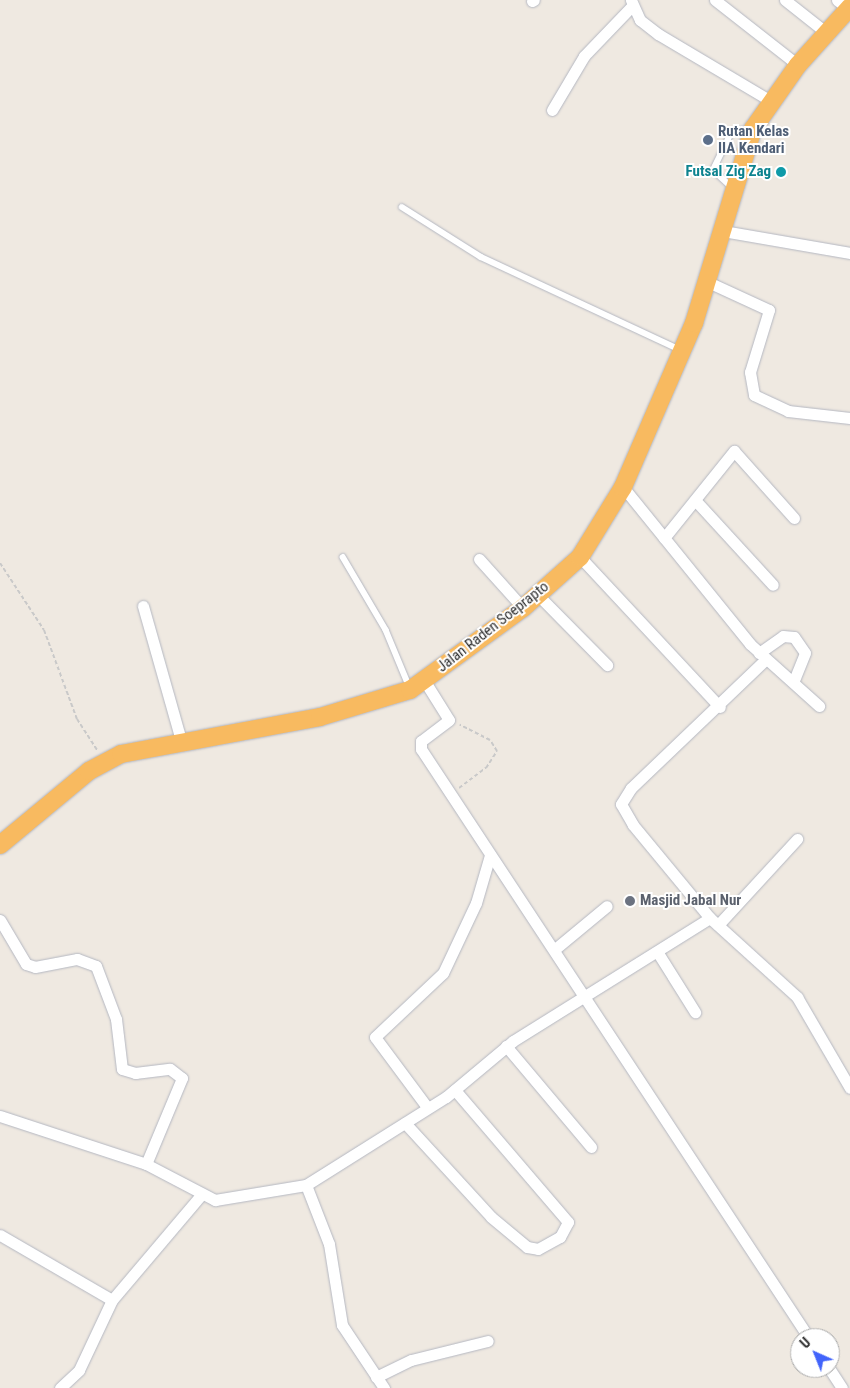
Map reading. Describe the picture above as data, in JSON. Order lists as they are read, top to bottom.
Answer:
{
  "streets": {
    "highway": ["Jalan Raden Soeprapto"]
  },
  "places": ["Rutan Kelas IIA Kendari", "Futsal Zig Zag", "Masjid Jabal Nur"],
  "north": "top left"
}
